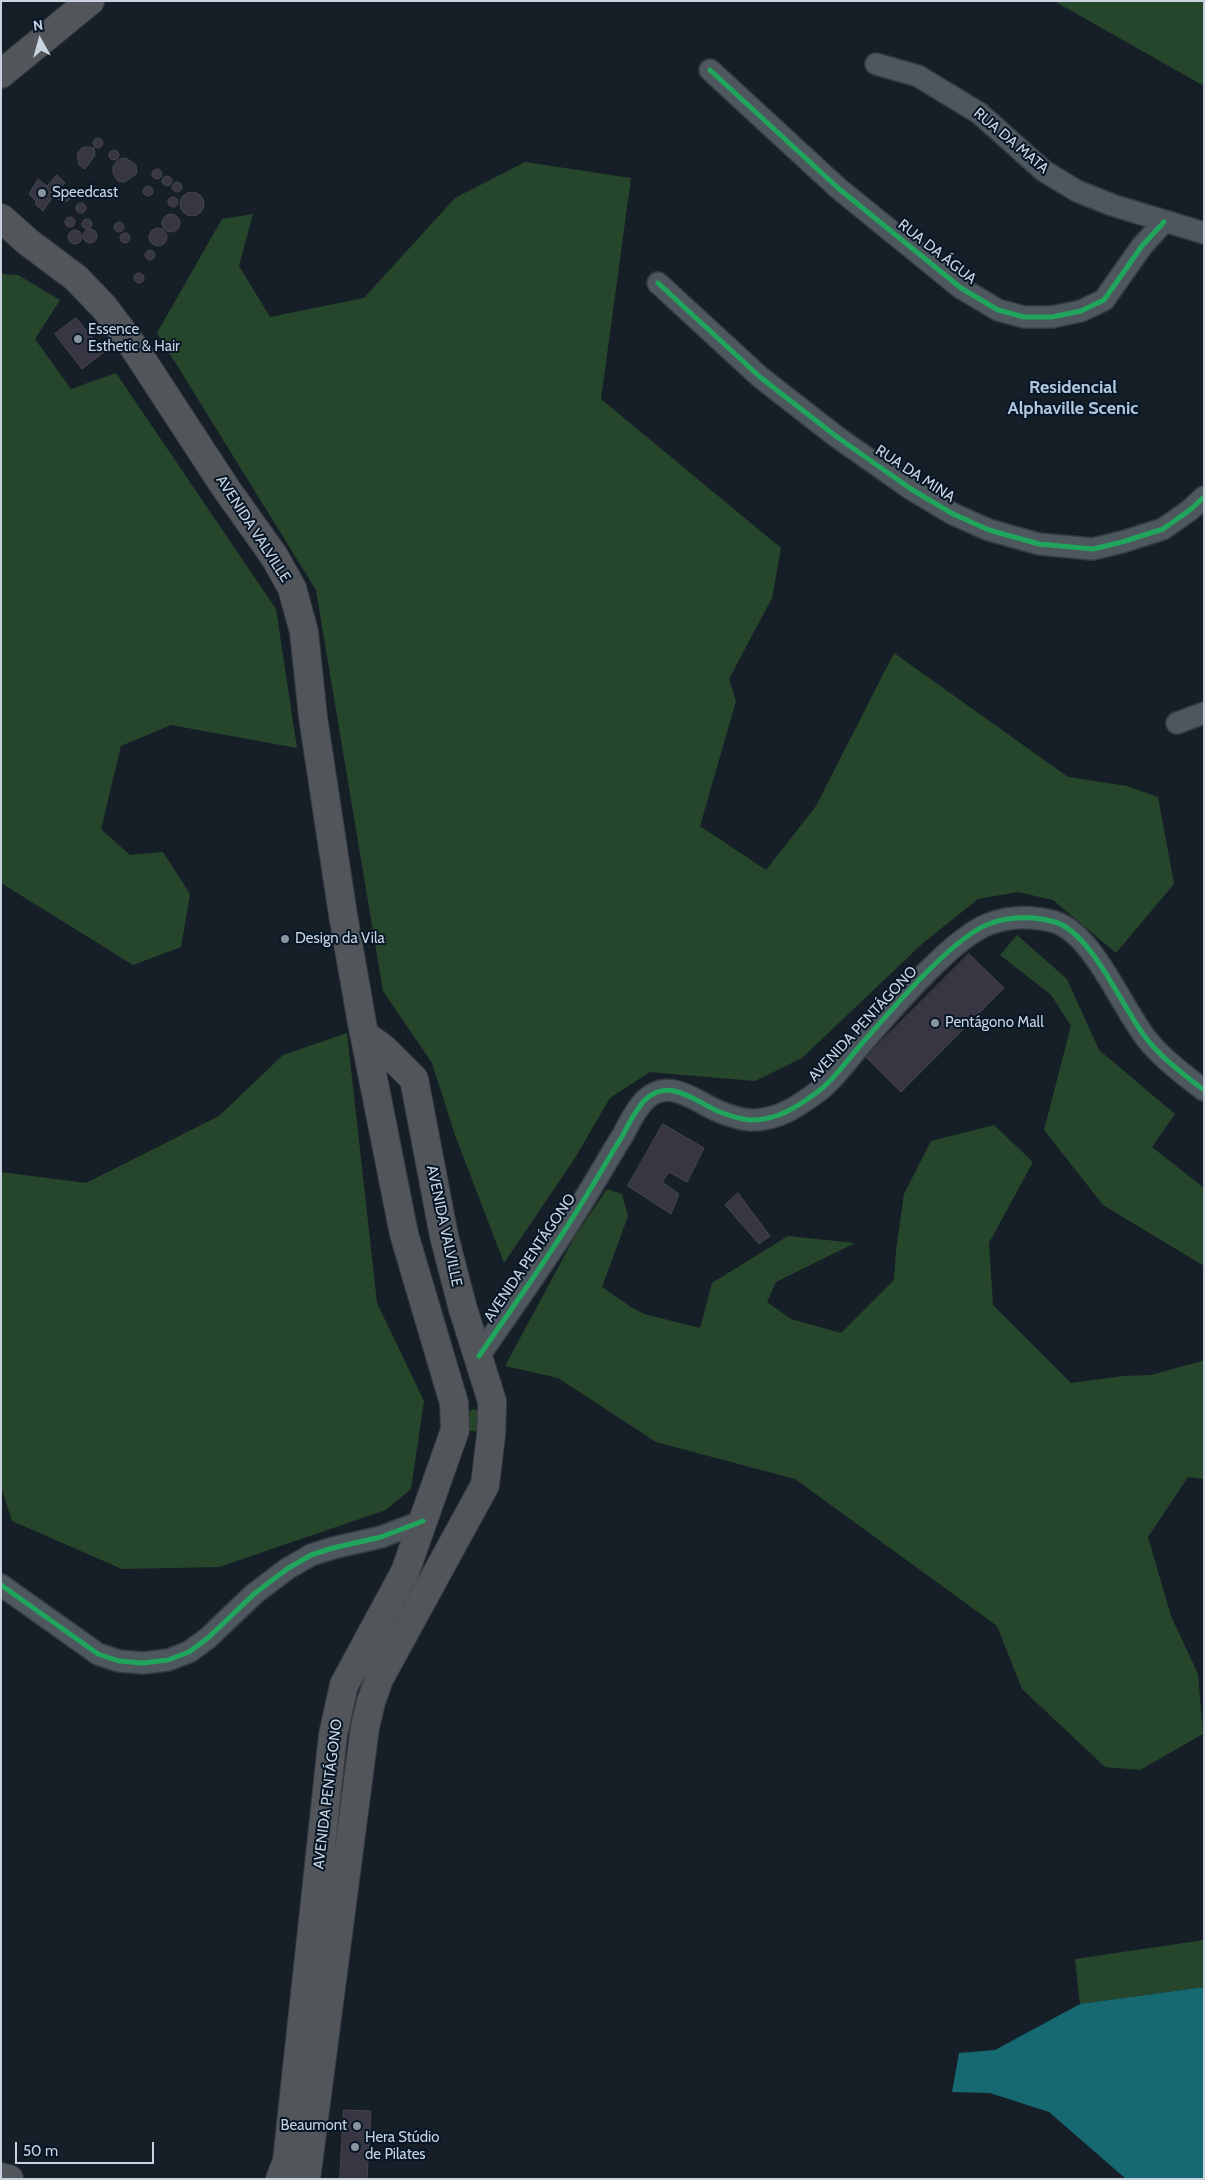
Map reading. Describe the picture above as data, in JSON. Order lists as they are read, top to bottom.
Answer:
{
  "streets": {
    "main road": ["AVENIDA VALVILLE", "AVENIDA PENTÁGONO"],
    "street": ["RUA DA MATA", "RUA DA ÁGUA", "RUA DA MINA"]
  },
  "crossings": [
    ["RUA DA MATA", "RUA DA ÁGUA"],
    ["AVENIDA VALVILLE", "AVENIDA PENTÁGONO"]
  ],
  "districts": ["Residencial Alphaville Scenic"],
  "places": [
    "Speedcast",
    "Essence Esthetic & Hair",
    "Design da Vila",
    "Pentágono Mall",
    "Beaumont",
    "Hera Stúdio de Pilates"
  ],
  "scale_bar": "50 m",
  "north": "top"
}
